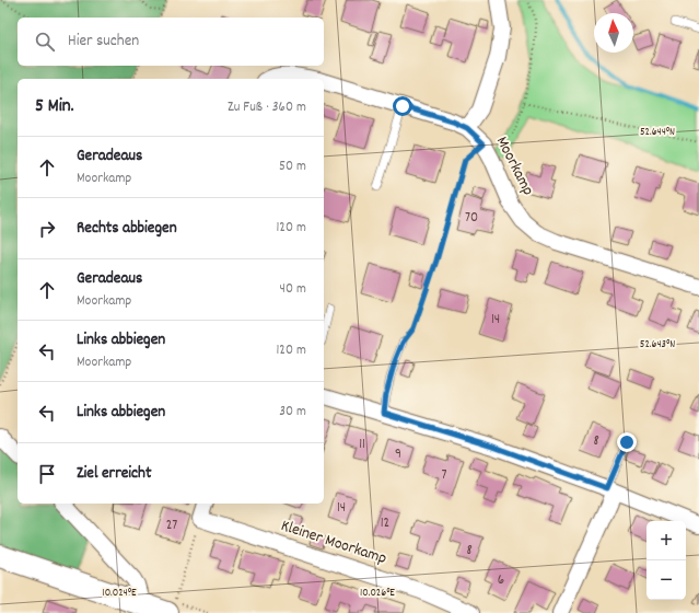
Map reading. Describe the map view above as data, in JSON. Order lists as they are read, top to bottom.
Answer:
{
  "streets": {
    "street": ["Moorkamp", "Kleiner Moorkamp"]
  },
  "house_numbers": [
    "70",
    "14",
    "8",
    "11",
    "9",
    "7",
    "14",
    "12",
    "27",
    "8",
    "6"
  ],
  "north": "top",
  "page": {
    "search": "Hier suchen",
    "heading": ["5 Min.", "Zu Fuß · 360 m"],
    "list": [
      ["Geradeaus", "Moorkamp", "50 m"],
      ["Rechts abbiegen", "120 m"],
      ["Geradeaus", "Moorkamp", "40 m"],
      ["Links abbiegen", "Moorkamp", "120 m"],
      ["Links abbiegen", "30 m"],
      "Ziel erreicht"
    ],
    "map_buttons": ["+", "−"]
  },
  "coordinates": [
    "52.644°N",
    "52.643°N",
    "10.024°E",
    "10.026°E"
  ]
}
